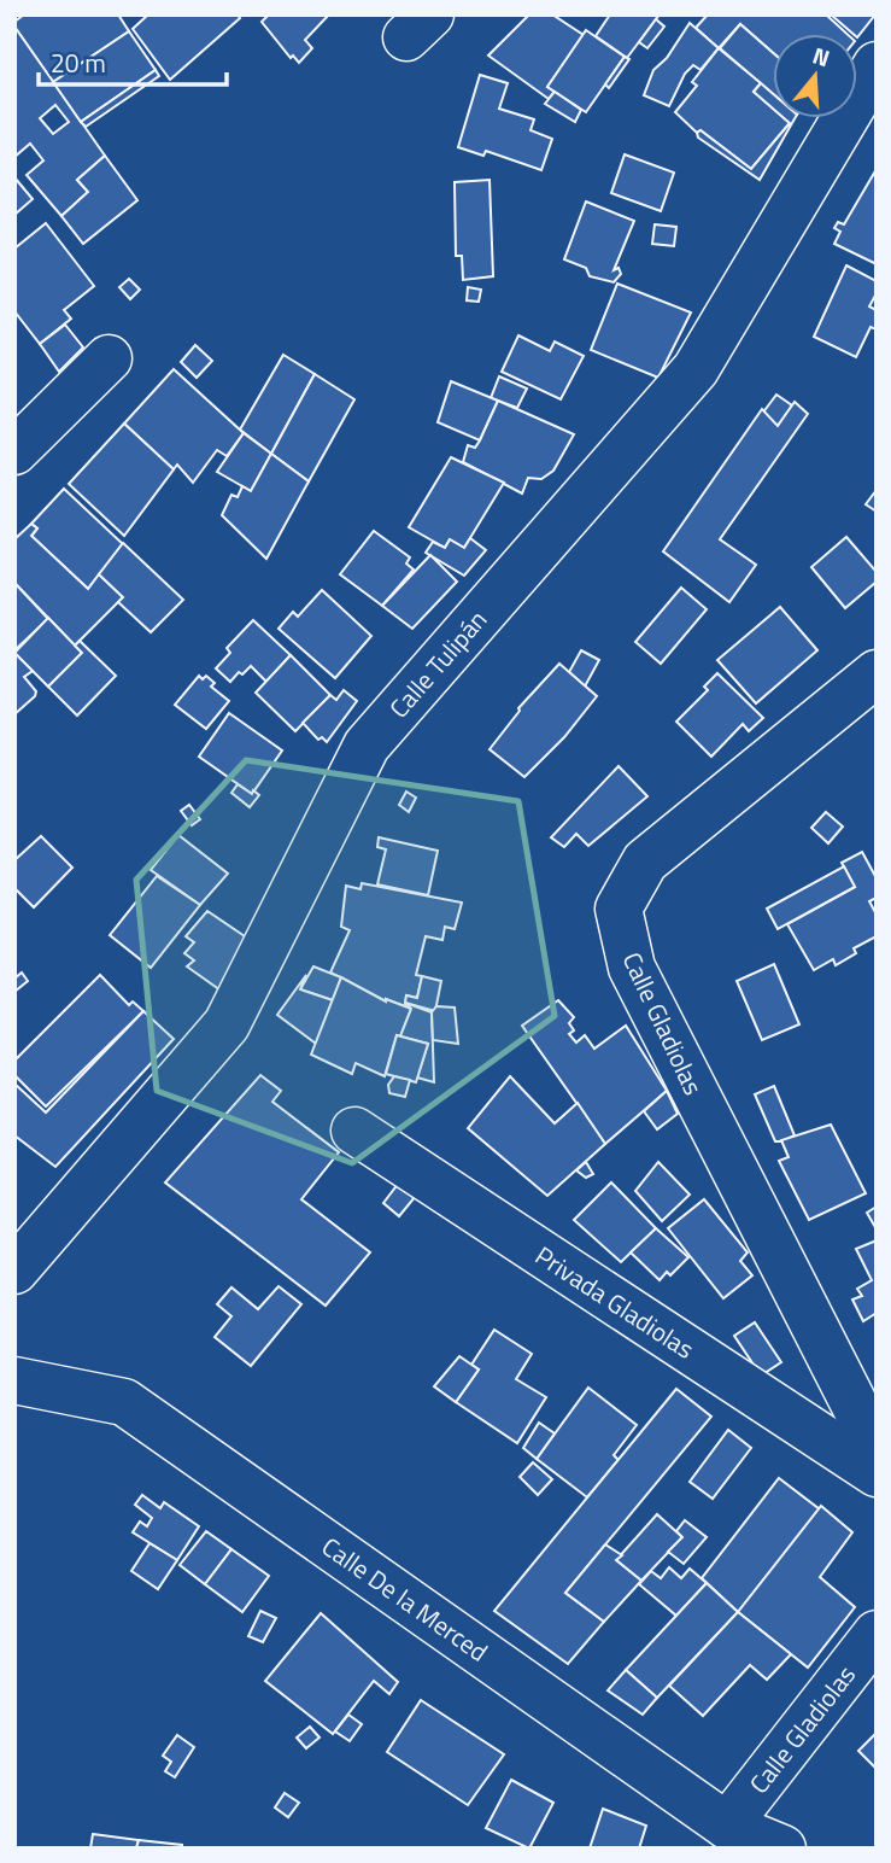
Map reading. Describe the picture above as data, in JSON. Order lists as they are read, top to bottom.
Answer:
{
  "streets": {
    "street": [
      "Calle Tulipán",
      "Calle Gladiolas",
      "Privada Gladiolas",
      "Calle De la Merced"
    ]
  },
  "crossings": [
    ["Calle Gladiolas", "Calle De la Merced"]
  ],
  "scale_bar": "20 m",
  "north": "top"
}
